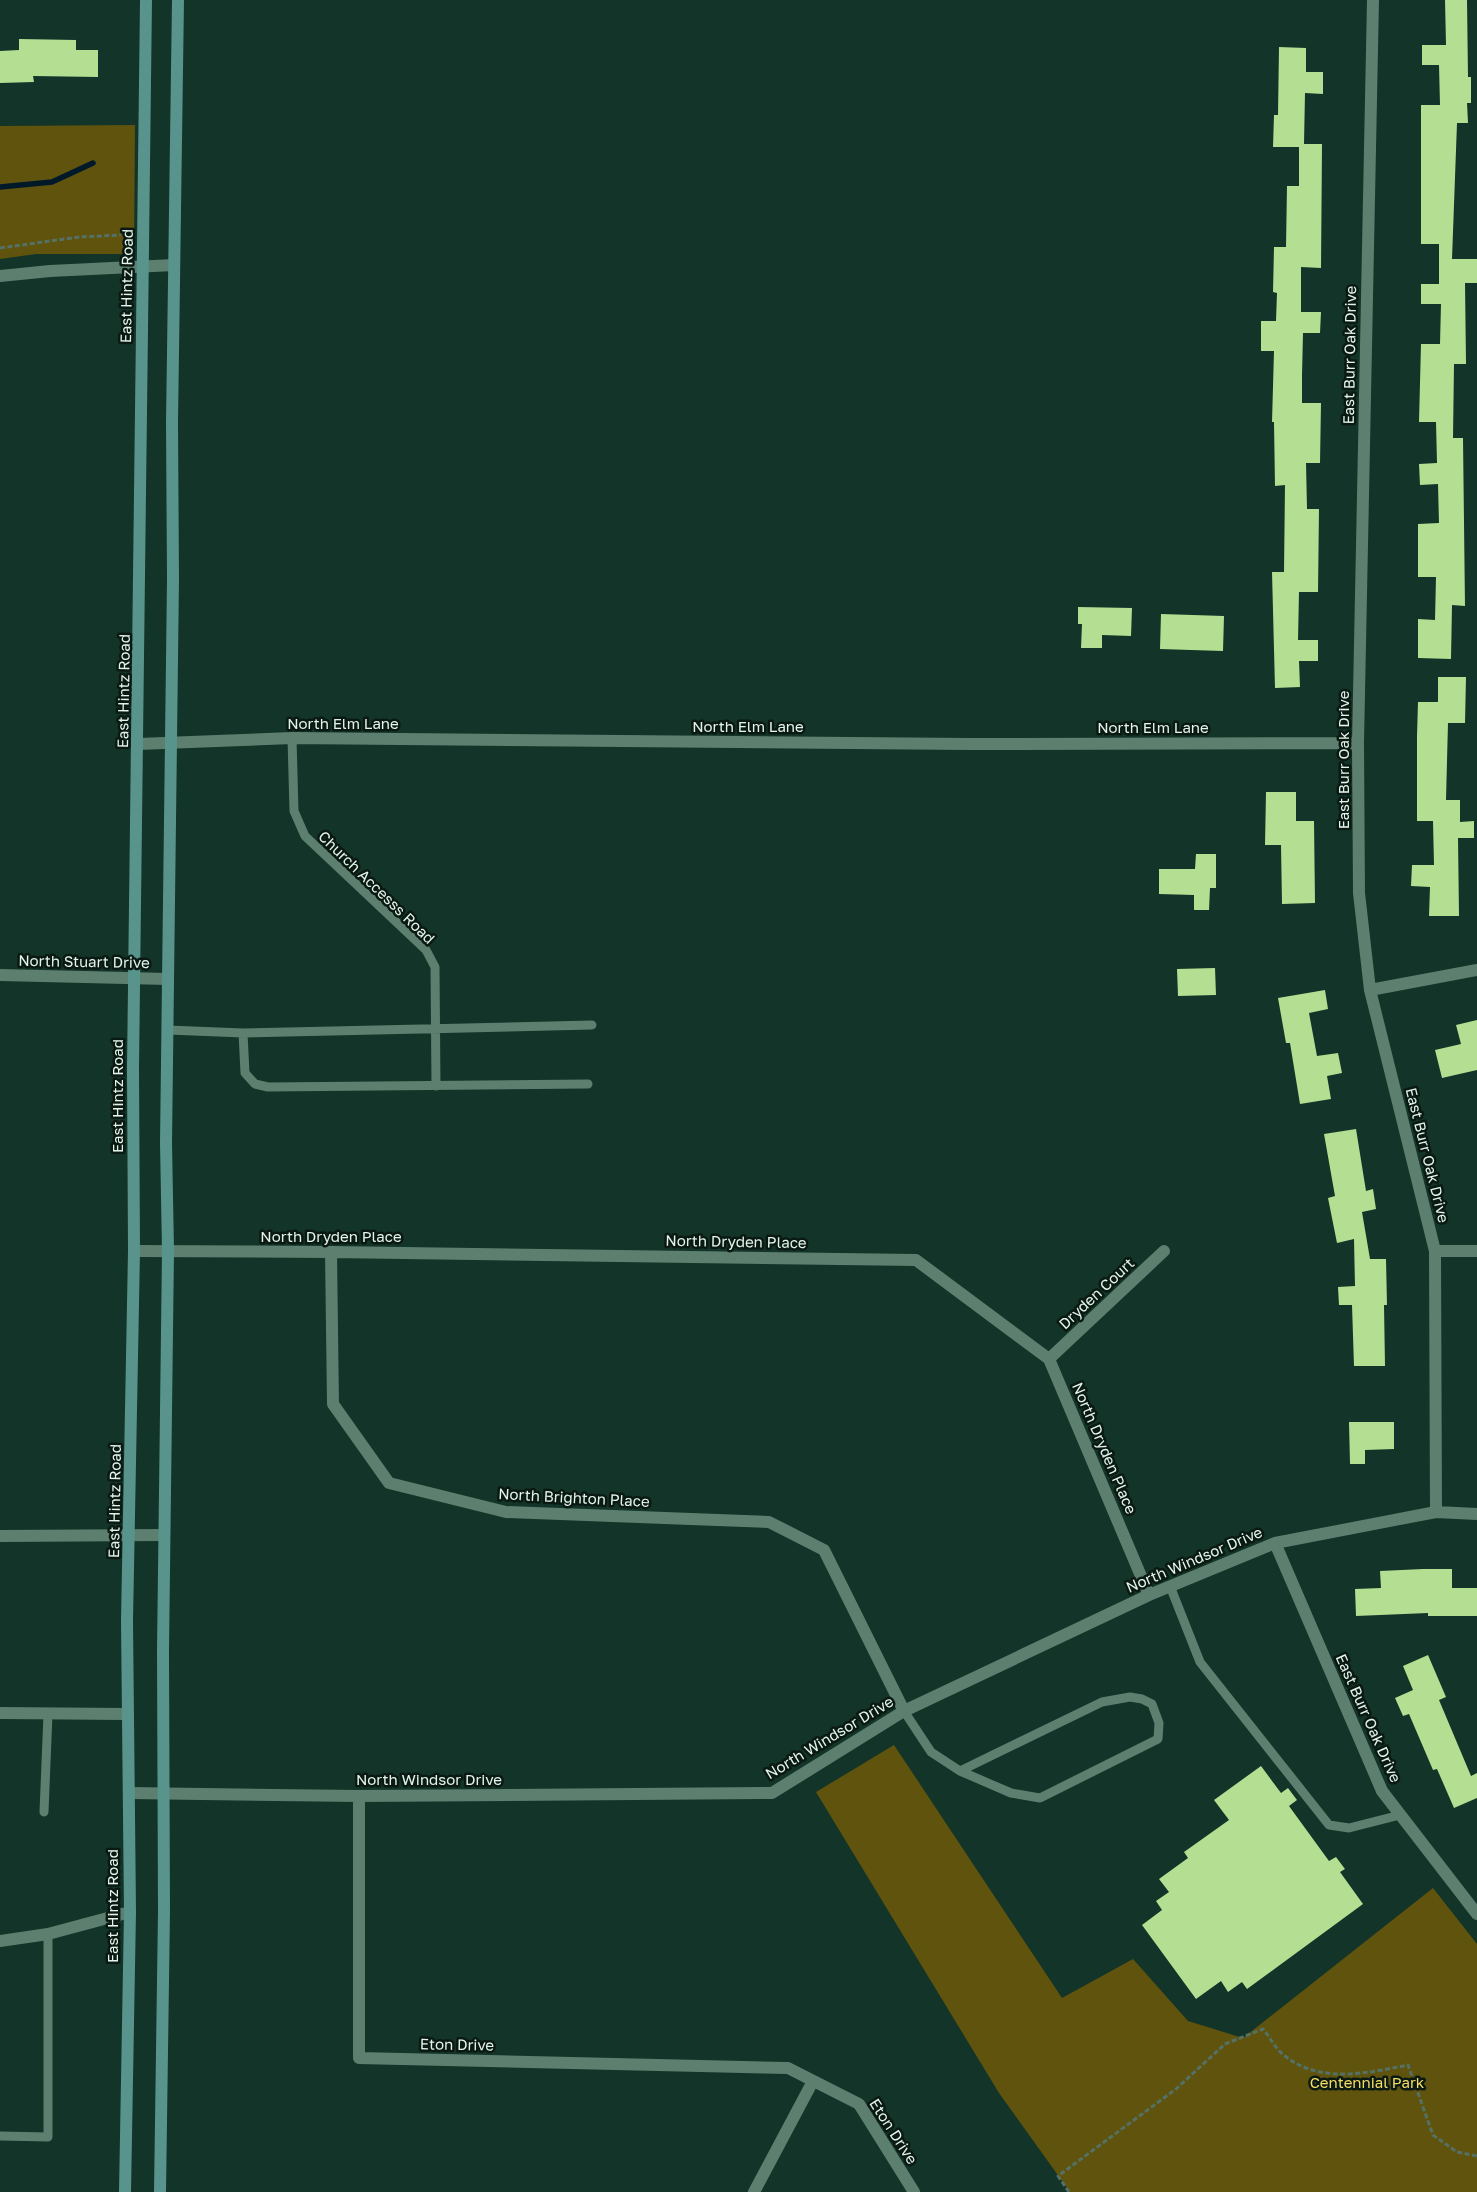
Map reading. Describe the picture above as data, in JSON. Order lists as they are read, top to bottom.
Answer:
{
  "streets": {
    "main road": ["East Hintz Road"],
    "street": [
      "East Burr Oak Drive",
      "North Elm Lane",
      "North Stuart Drive",
      "North Dryden Place",
      "Dryden Court",
      "North Brighton Place",
      "North Windsor Drive",
      "Eton Drive"
    ],
    "lane": ["Church Accesss Road"]
  },
  "crossings": [
    ["East Hintz Road", "North Elm Lane"],
    ["East Hintz Road", "North Stuart Drive"],
    ["East Hintz Road", "North Dryden Place"],
    ["East Hintz Road", "North Windsor Drive"],
    ["East Burr Oak Drive", "North Elm Lane"],
    ["East Burr Oak Drive", "North Windsor Drive"],
    ["North Elm Lane", "Church Accesss Road"],
    ["North Dryden Place", "Dryden Court"],
    ["North Dryden Place", "North Brighton Place"],
    ["North Dryden Place", "North Windsor Drive"],
    ["North Brighton Place", "North Windsor Drive"],
    ["North Windsor Drive", "Eton Drive"]
  ],
  "parks": ["Centennial Park"]
}
